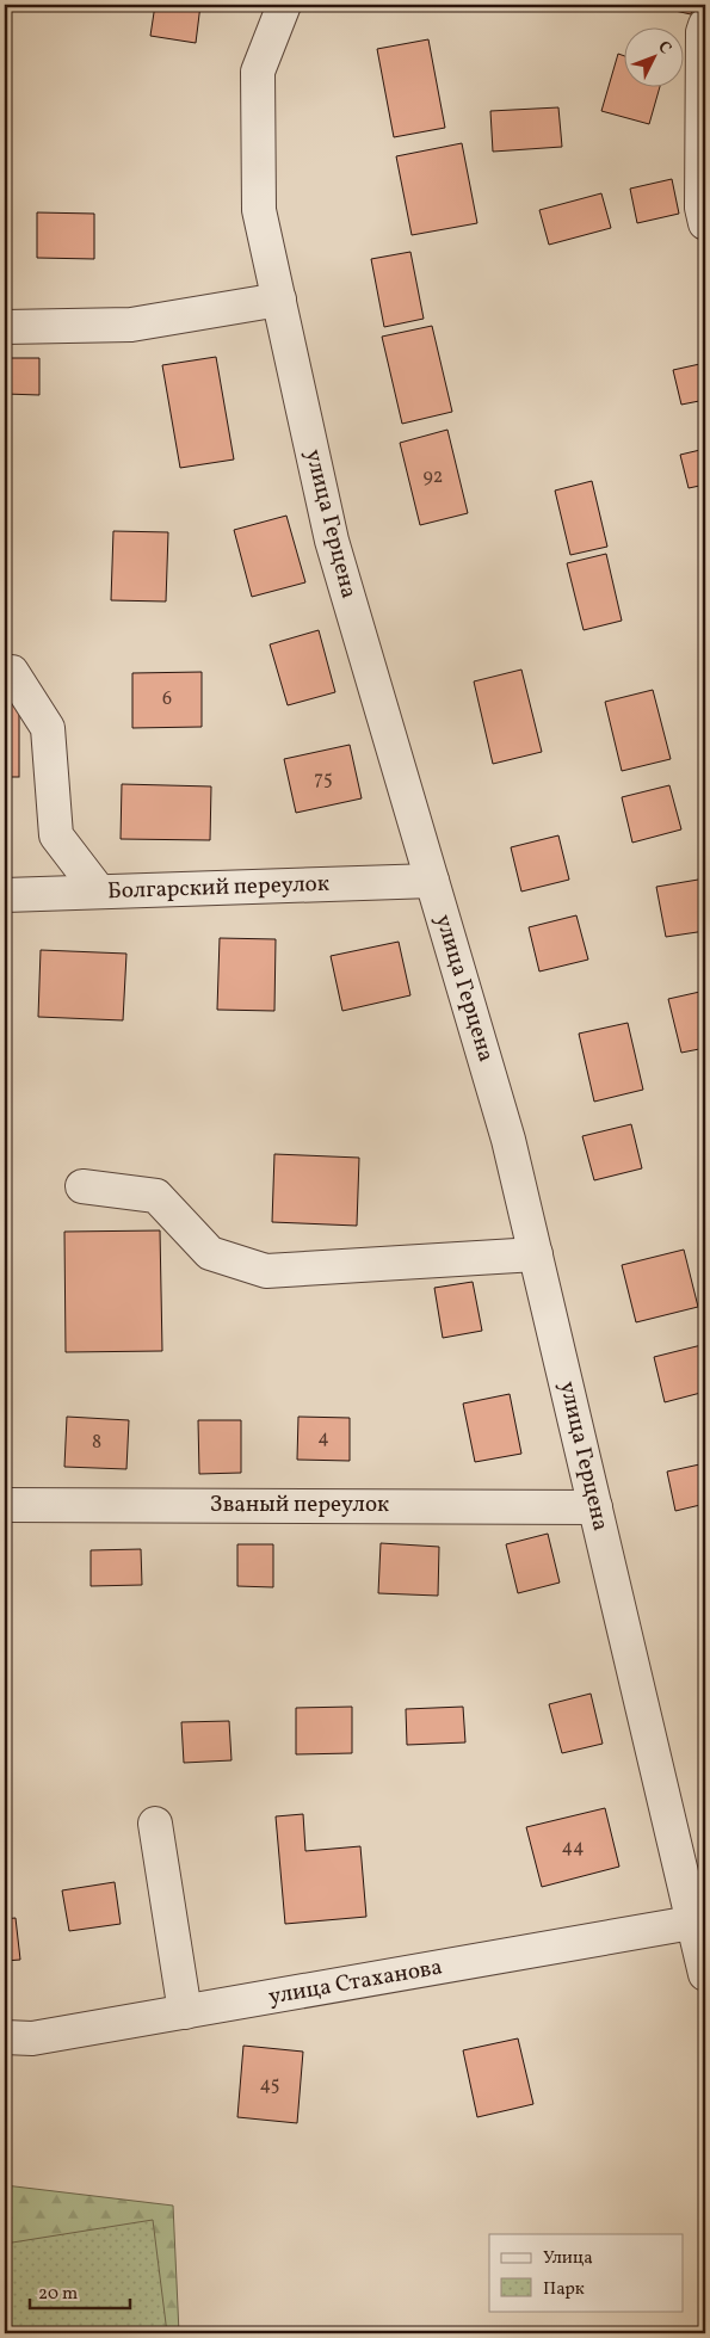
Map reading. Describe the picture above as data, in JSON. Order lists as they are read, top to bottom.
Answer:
{
  "streets": {
    "street": [
      "улица Герцена",
      "Болгарский переулок",
      "Званый переулок",
      "улица Стаханова"
    ]
  },
  "crossings": [
    ["улица Герцена", "Болгарский переулок"],
    ["улица Герцена", "Званый переулок"],
    ["улица Герцена", "улица Стаханова"]
  ],
  "house_numbers": [
    "92",
    "6",
    "75",
    "4",
    "8",
    "44",
    "45"
  ],
  "legend": ["Улица", "Парк"],
  "scale_bar": "20 m",
  "north": "top right"
}
